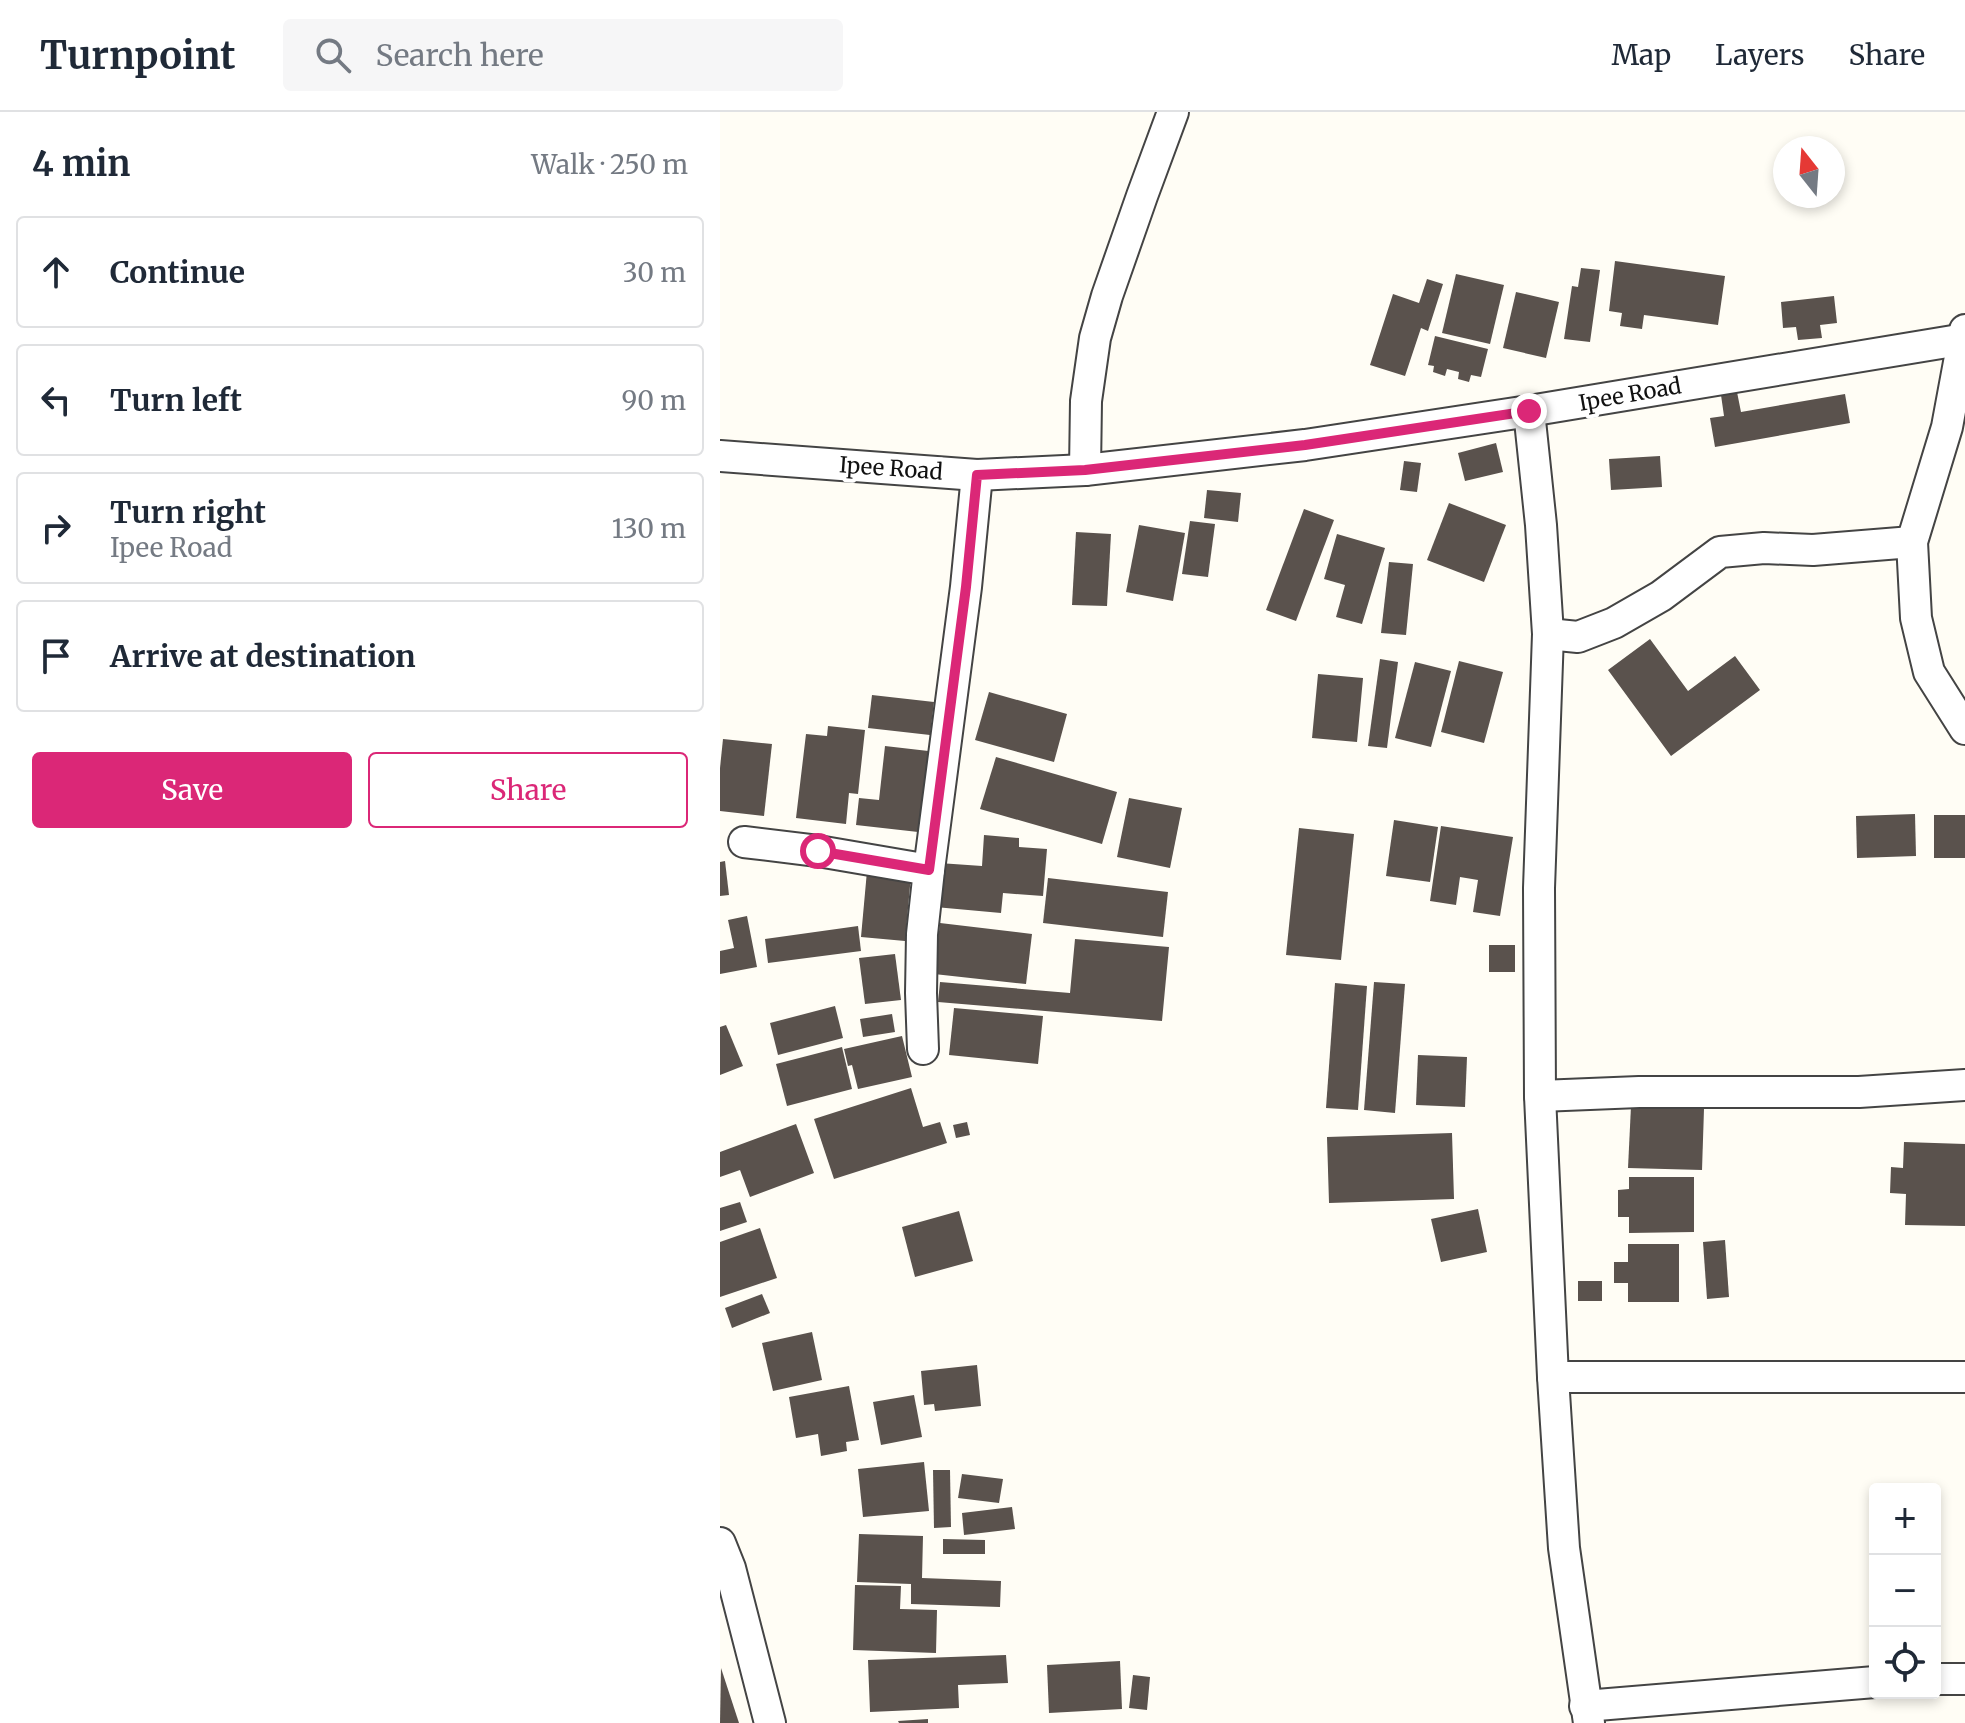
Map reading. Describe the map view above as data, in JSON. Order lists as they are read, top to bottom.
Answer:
{
  "streets": {
    "street": ["Ipee Road"]
  },
  "north": "top",
  "page": {
    "header": "Turnpoint",
    "search": "Search here",
    "nav": ["Map", "Layers", "Share"],
    "heading": ["4 min", "Walk · 250 m"],
    "list": [
      ["Continue", "30 m"],
      ["Turn left", "90 m"],
      ["Turn right", "Ipee Road", "130 m"],
      "Arrive at destination"
    ],
    "buttons": ["Save", "Share"],
    "map_buttons": ["+", "−"]
  }
}
